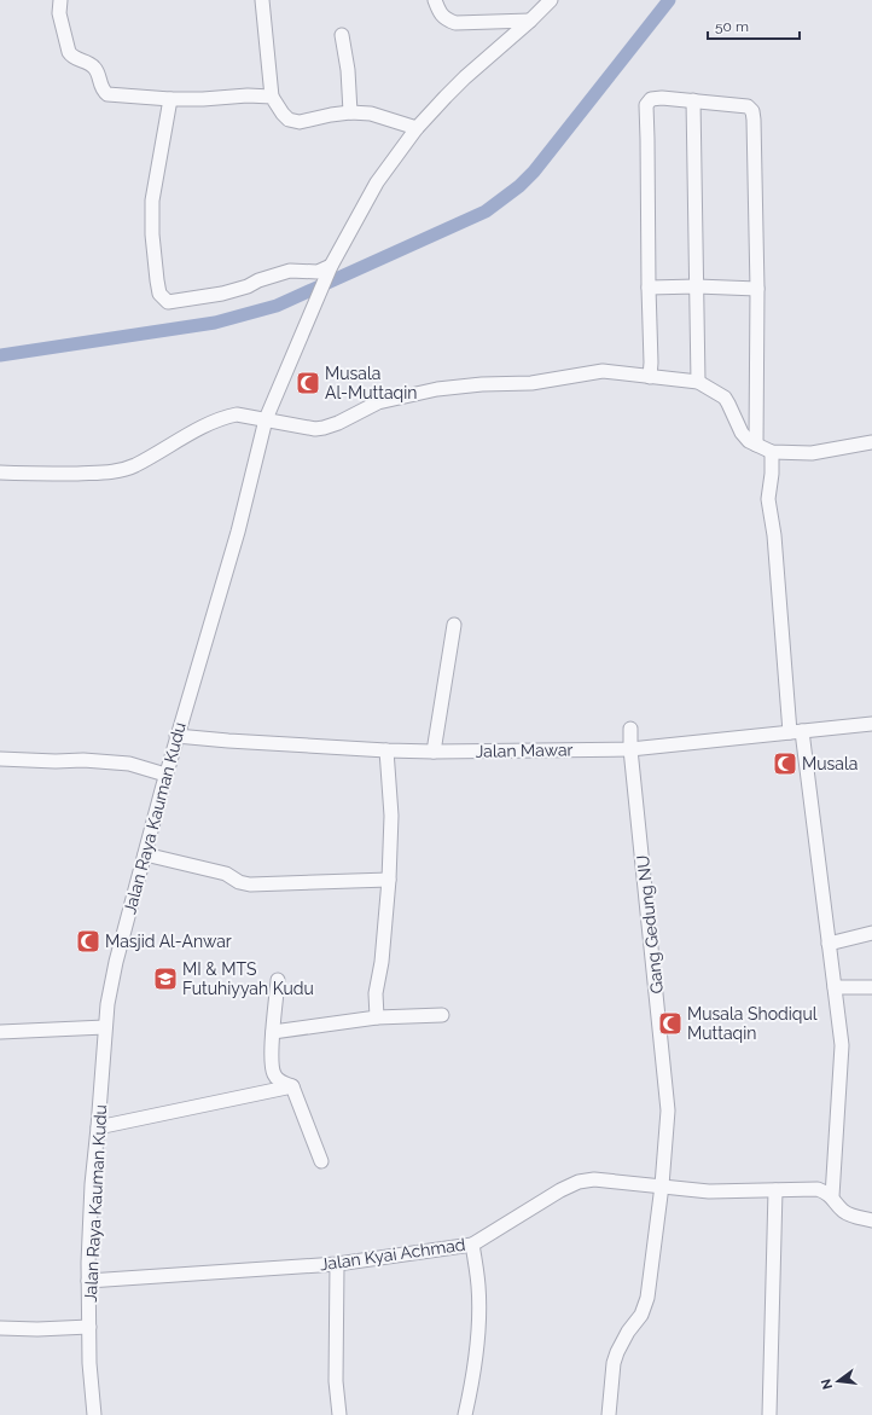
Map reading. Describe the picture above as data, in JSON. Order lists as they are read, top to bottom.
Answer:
{
  "streets": {
    "street": [
      "Jalan Mawar",
      "Jalan Raya Kauman Kudu",
      "Gang Gedung NU",
      "Jalan Kyai Achmad"
    ]
  },
  "crossings": [
    ["Jalan Mawar", "Jalan Raya Kauman Kudu"],
    ["Jalan Mawar", "Gang Gedung NU"],
    ["Jalan Raya Kauman Kudu", "Jalan Kyai Achmad"],
    ["Gang Gedung NU", "Jalan Kyai Achmad"]
  ],
  "places": {
    "mosque": [
      "Musala Al-Muttaqin",
      "Musala",
      "Masjid Al-Anwar",
      "Musala Shodiqul Muttaqin"
    ],
    "school or university": ["MI & MTS Futuhiyyah Kudu"]
  },
  "scale_bar": "50 m",
  "north": "left"
}
